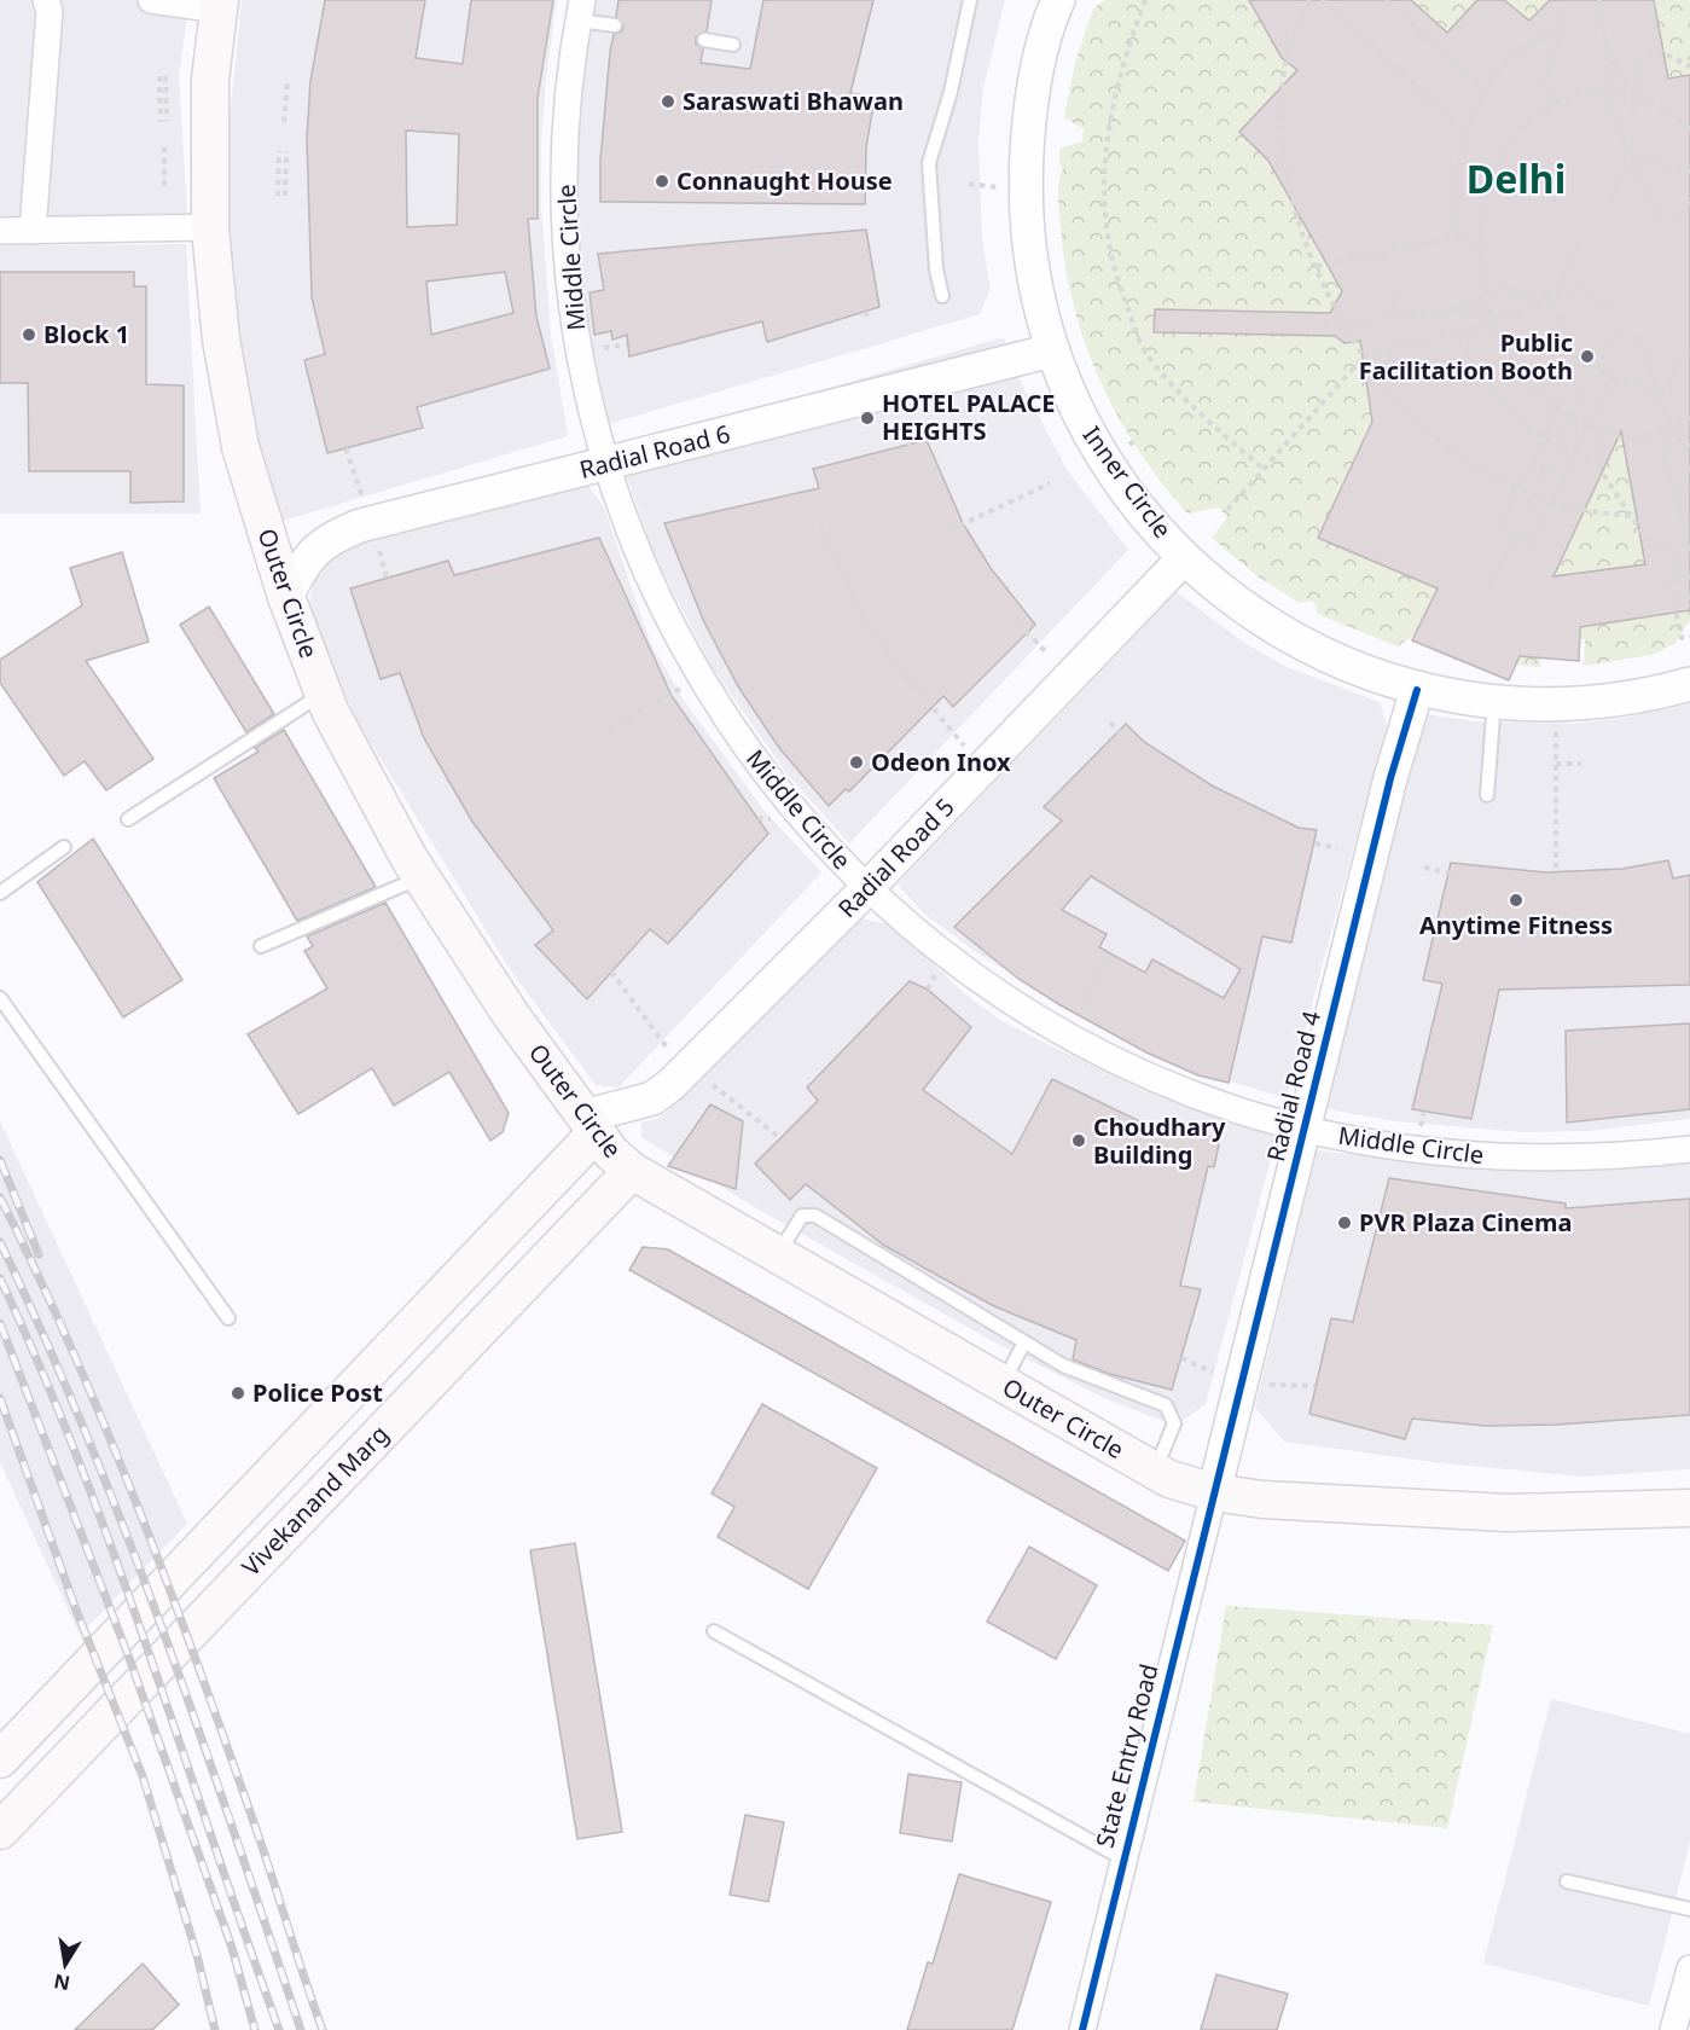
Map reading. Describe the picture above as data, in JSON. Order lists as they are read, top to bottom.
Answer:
{
  "streets": {
    "main road": ["Outer Circle", "Vivekanand Marg"],
    "street": [
      "Middle Circle",
      "Radial Road 6",
      "Inner Circle",
      "Radial Road 5",
      "Radial Road 4",
      "State Entry Road"
    ]
  },
  "crossings": [
    ["Middle Circle", "Radial Road 6"],
    ["Middle Circle", "Radial Road 5"],
    ["Middle Circle", "Radial Road 4"],
    ["Radial Road 6", "Inner Circle"],
    ["Radial Road 6", "Outer Circle"],
    ["Inner Circle", "Radial Road 5"],
    ["Inner Circle", "Radial Road 4"],
    ["Outer Circle", "Radial Road 5"],
    ["Outer Circle", "Radial Road 4"],
    ["Outer Circle", "Vivekanand Marg"],
    ["Outer Circle", "State Entry Road"],
    ["Radial Road 5", "Vivekanand Marg"],
    ["Radial Road 4", "State Entry Road"]
  ],
  "districts": ["Delhi"],
  "places": [
    "Saraswati Bhawan",
    "Connaught House",
    "Block 1",
    "Public Facilitation Booth",
    "HOTEL PALACE HEIGHTS",
    "Odeon Inox",
    "Anytime Fitness",
    "Choudhary Building",
    "PVR Plaza Cinema",
    "Police Post"
  ],
  "north": "bottom"
}
